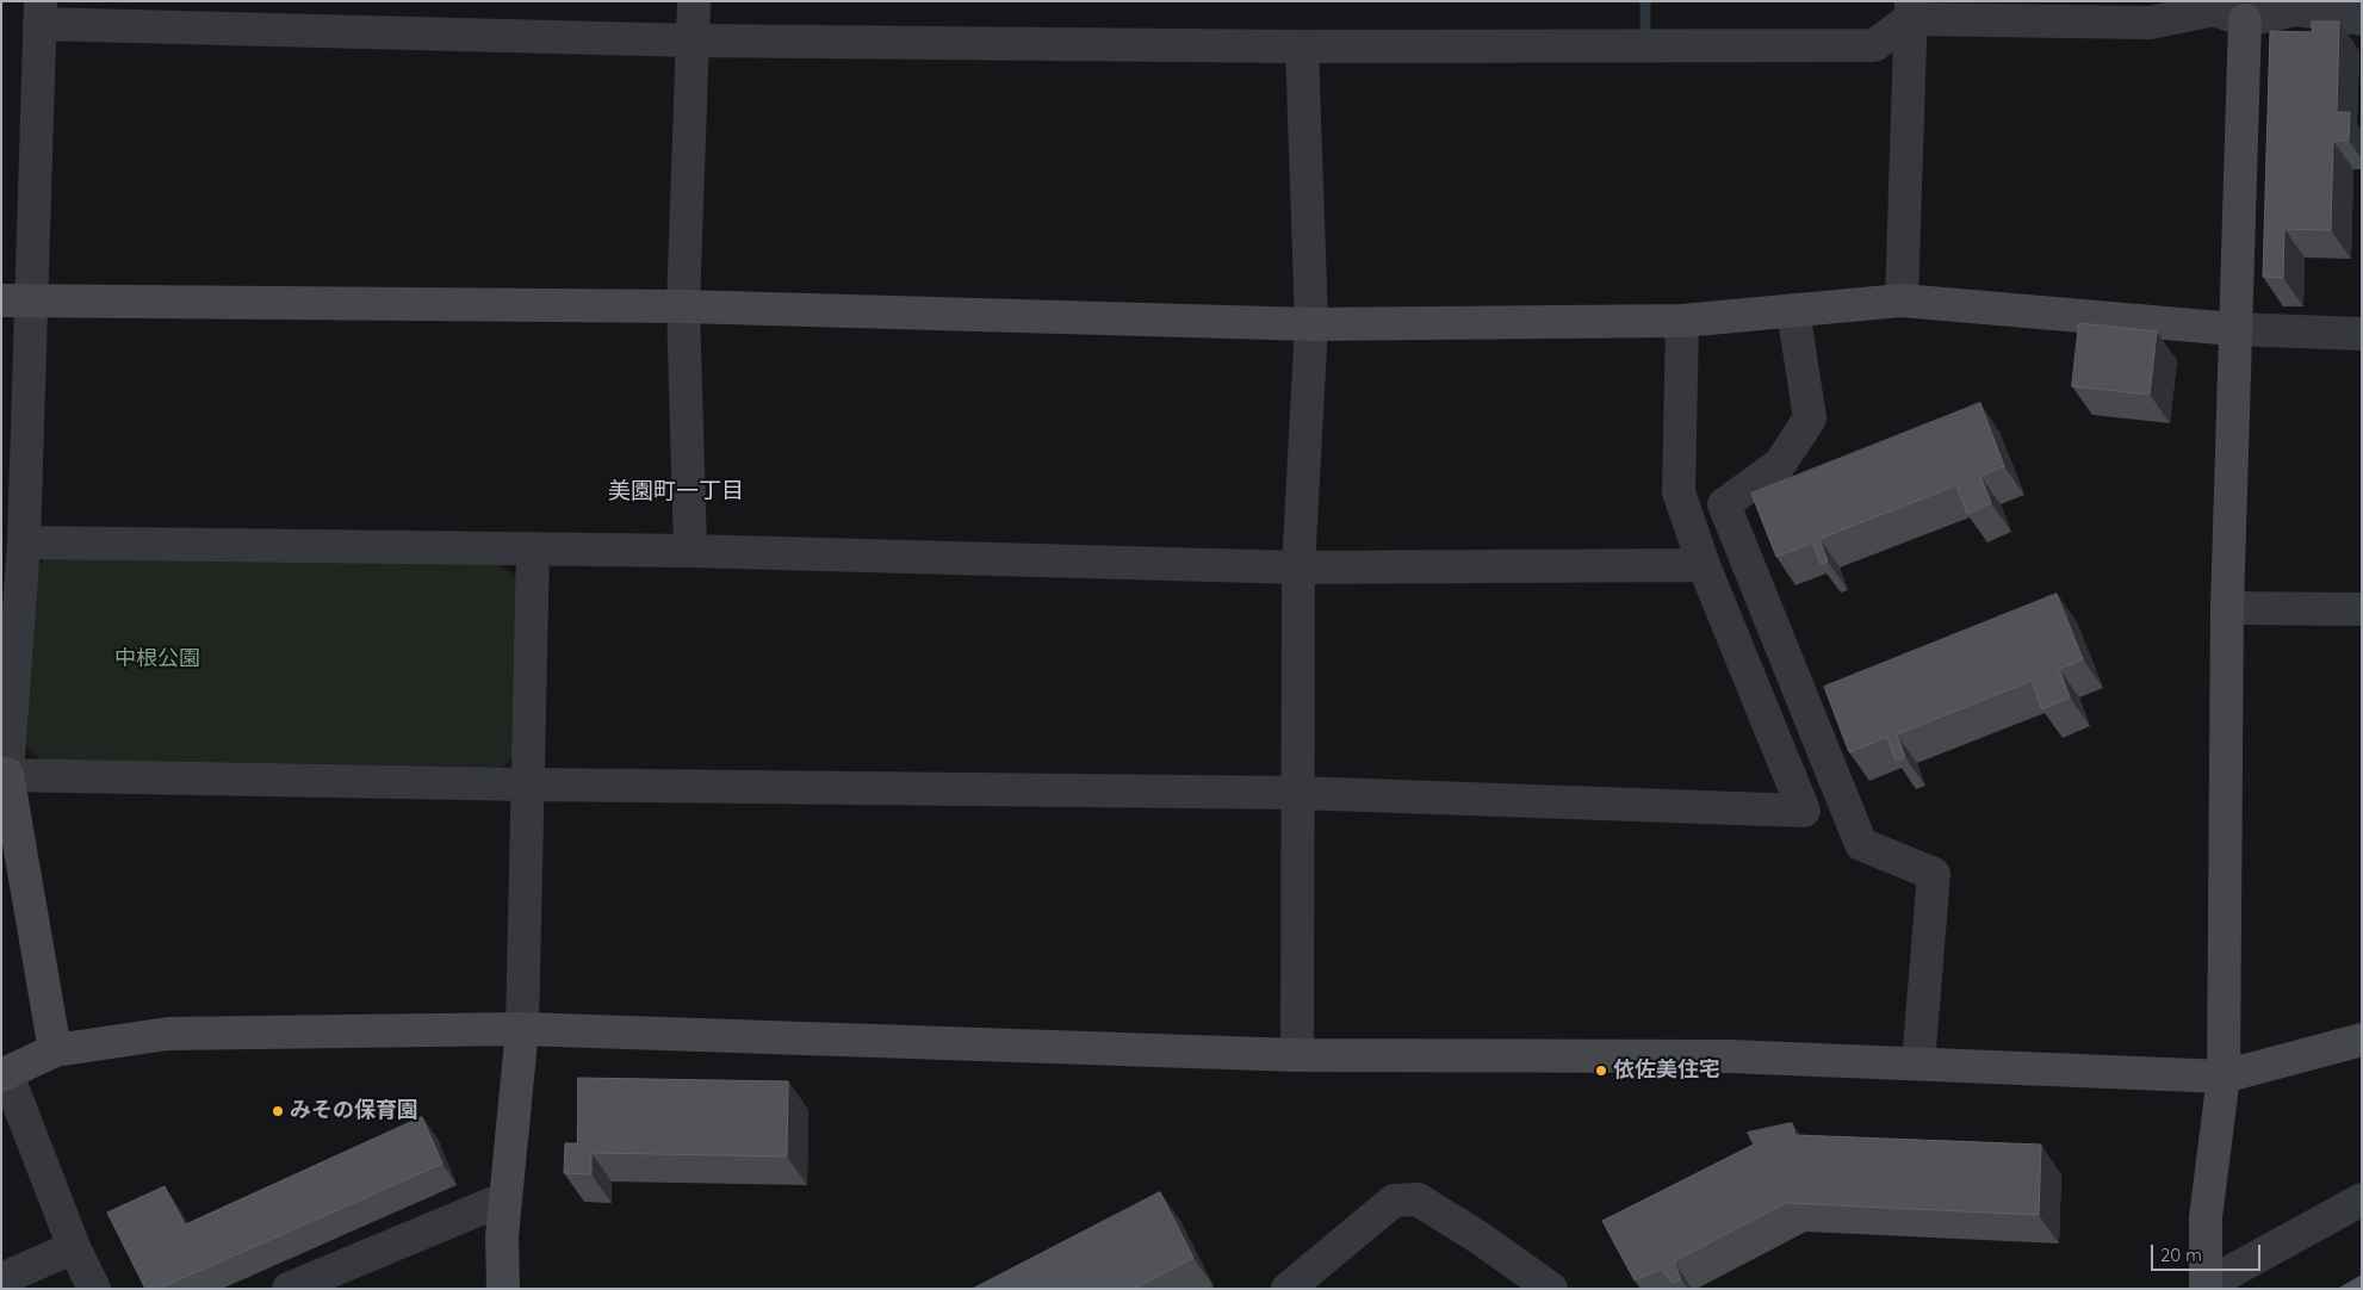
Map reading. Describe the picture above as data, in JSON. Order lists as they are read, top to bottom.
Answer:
{
  "districts": ["美園町一丁目"],
  "parks": ["中根公園"],
  "places": ["依佐美住宅", "みその保育園"],
  "scale_bar": "20 m"
}
